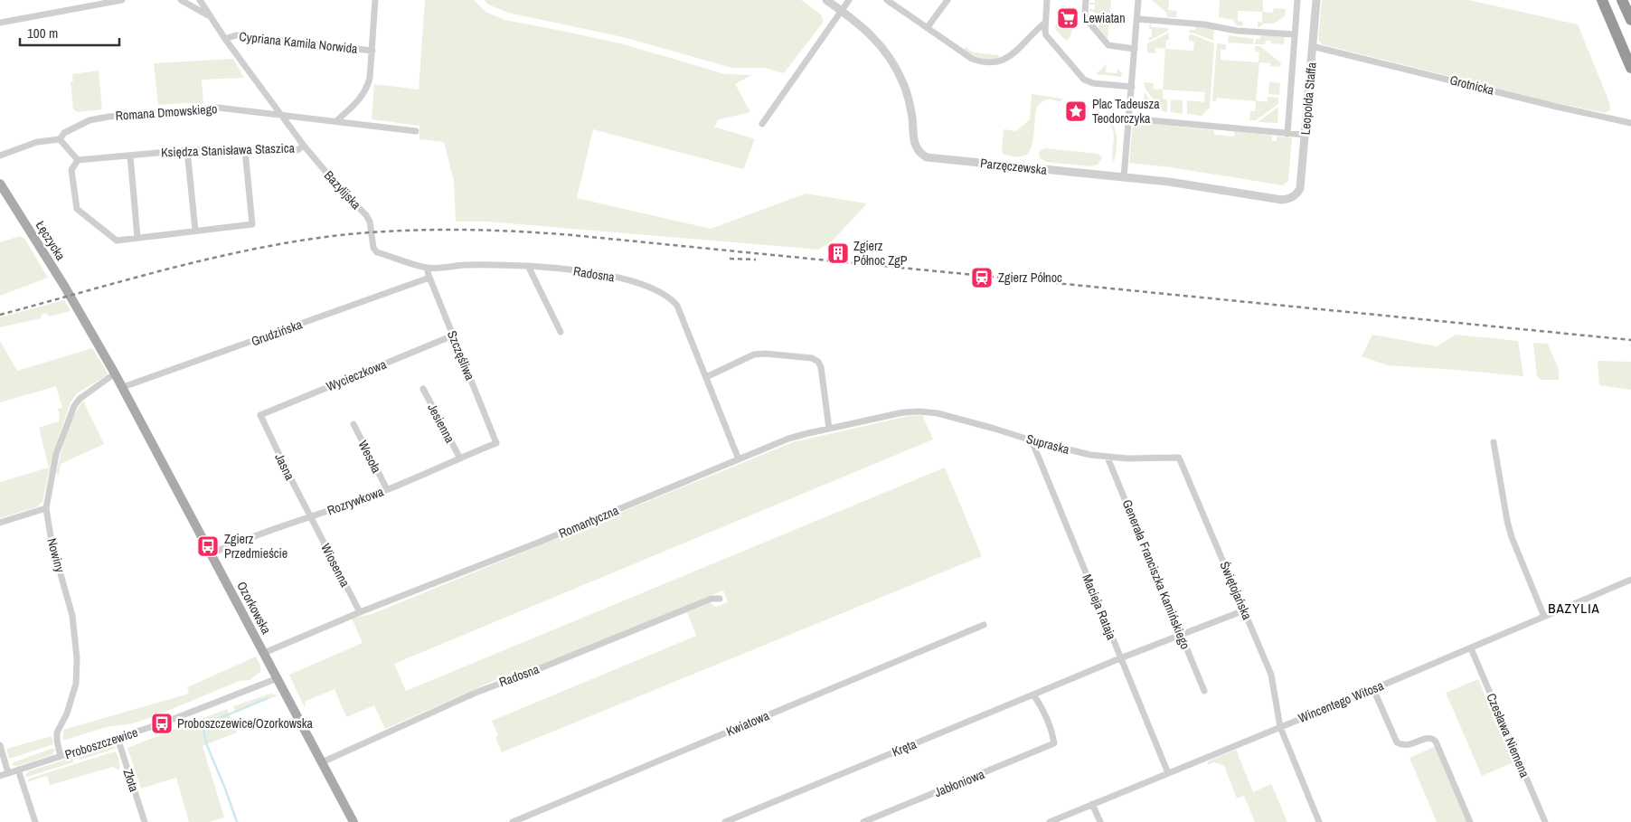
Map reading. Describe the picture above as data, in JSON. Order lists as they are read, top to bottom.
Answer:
{
  "streets": {
    "main road": ["Łęczycka", "Ozorkowska"],
    "street": [
      "Cypriana Kamila Norwida",
      "Grotnicka",
      "Leopolda Staffa",
      "Romana Dmowskiego",
      "Księdza Stanisława Staszica",
      "Parzęczewska",
      "Bazylijska",
      "Radosna",
      "Grudzińska",
      "Szczęśliwa",
      "Wycieczkowa",
      "Jesienna",
      "Supraska",
      "Wesoła",
      "Jasna",
      "Rozrywkowa",
      "Romantyczna",
      "Nowiny",
      "Wiosenna",
      "Generała Franciszka Kamińskiego",
      "Świętojańska",
      "Macieja Rataja",
      "Wincentego Witosa",
      "Kwiatowa",
      "Czesława Niemena",
      "Proboszczewice",
      "Kręta",
      "Złota",
      "Jabłoniowa"
    ]
  },
  "crossings": [
    ["Cypriana Kamila Norwida", "Bazylijska"],
    ["Grotnicka", "Leopolda Staffa"],
    ["Leopolda Staffa", "Parzęczewska"],
    ["Romana Dmowskiego", "Bazylijska"],
    ["Księdza Stanisława Staszica", "Bazylijska"],
    ["Bazylijska", "Radosna"],
    ["Bazylijska", "Szczęśliwa"],
    ["Łęczycka", "Ozorkowska"],
    ["Radosna", "Szczęśliwa"],
    ["Radosna", "Romantyczna"],
    ["Radosna", "Ozorkowska"],
    ["Grudzińska", "Szczęśliwa"],
    ["Grudzińska", "Ozorkowska"],
    ["Szczęśliwa", "Wycieczkowa"],
    ["Szczęśliwa", "Rozrywkowa"],
    ["Wycieczkowa", "Jasna"],
    ["Jesienna", "Rozrywkowa"],
    ["Supraska", "Romantyczna"],
    ["Supraska", "Generała Franciszka Kamińskiego"],
    ["Supraska", "Świętojańska"],
    ["Supraska", "Macieja Rataja"],
    ["Wesoła", "Rozrywkowa"],
    ["Jasna", "Rozrywkowa"],
    ["Jasna", "Wiosenna"],
    ["Rozrywkowa", "Wiosenna"],
    ["Rozrywkowa", "Ozorkowska"],
    ["Romantyczna", "Wiosenna"],
    ["Romantyczna", "Ozorkowska"],
    ["Nowiny", "Ozorkowska"],
    ["Nowiny", "Proboszczewice"],
    ["Generała Franciszka Kamińskiego", "Kręta"],
    ["Świętojańska", "Wincentego Witosa"],
    ["Świętojańska", "Kręta"],
    ["Macieja Rataja", "Wincentego Witosa"],
    ["Macieja Rataja", "Kręta"],
    ["Ozorkowska", "Proboszczewice"],
    ["Wincentego Witosa", "Czesława Niemena"],
    ["Proboszczewice", "Złota"],
    ["Kręta", "Jabłoniowa"]
  ],
  "districts": ["BAZYLIA"],
  "places": {
    "supermarket": ["Lewiatan"],
    "place": ["Plac Tadeusza Teodorczyka"],
    "building": ["Zgierz Północ ZgP"],
    "station": ["Zgierz Północ"],
    "bus stop": ["Zgierz Przedmieście", "Proboszczewice/Ozorkowska"]
  },
  "scale_bar": "100 m"
}
